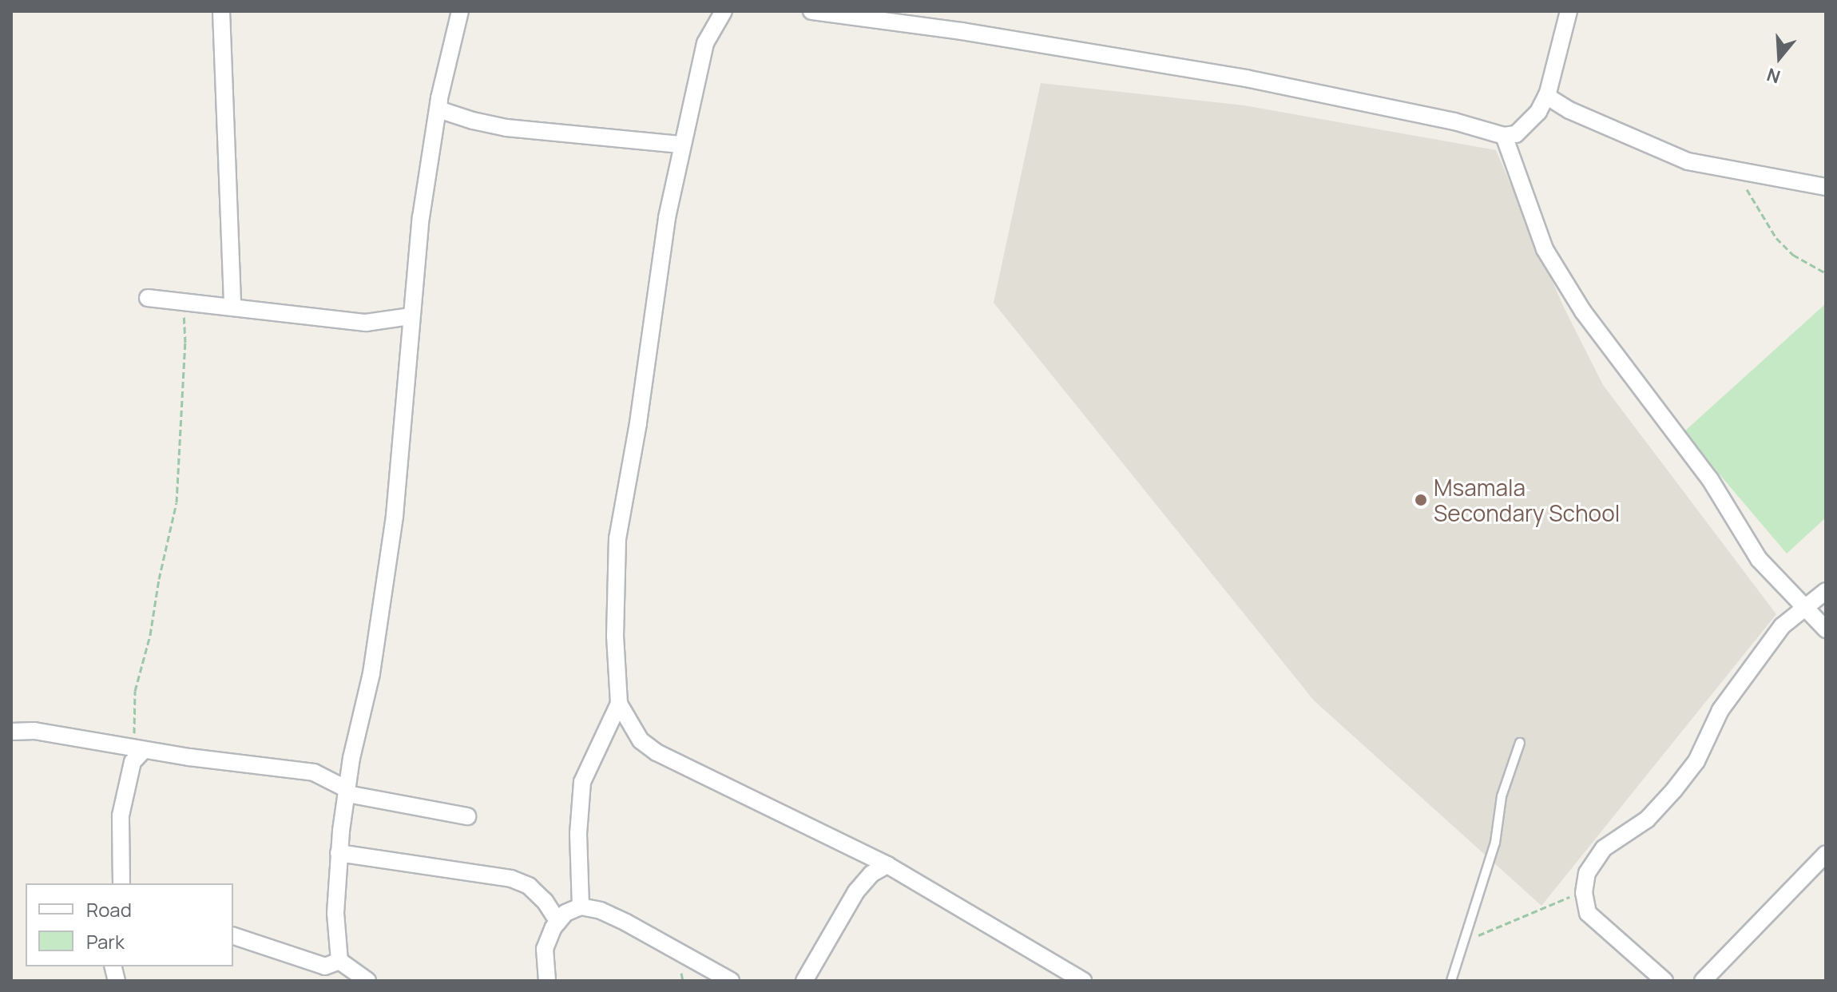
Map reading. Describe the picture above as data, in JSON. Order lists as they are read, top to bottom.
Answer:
{
  "places": ["Msamala Secondary School"],
  "legend": ["Road", "Park"],
  "north": "bottom"
}
